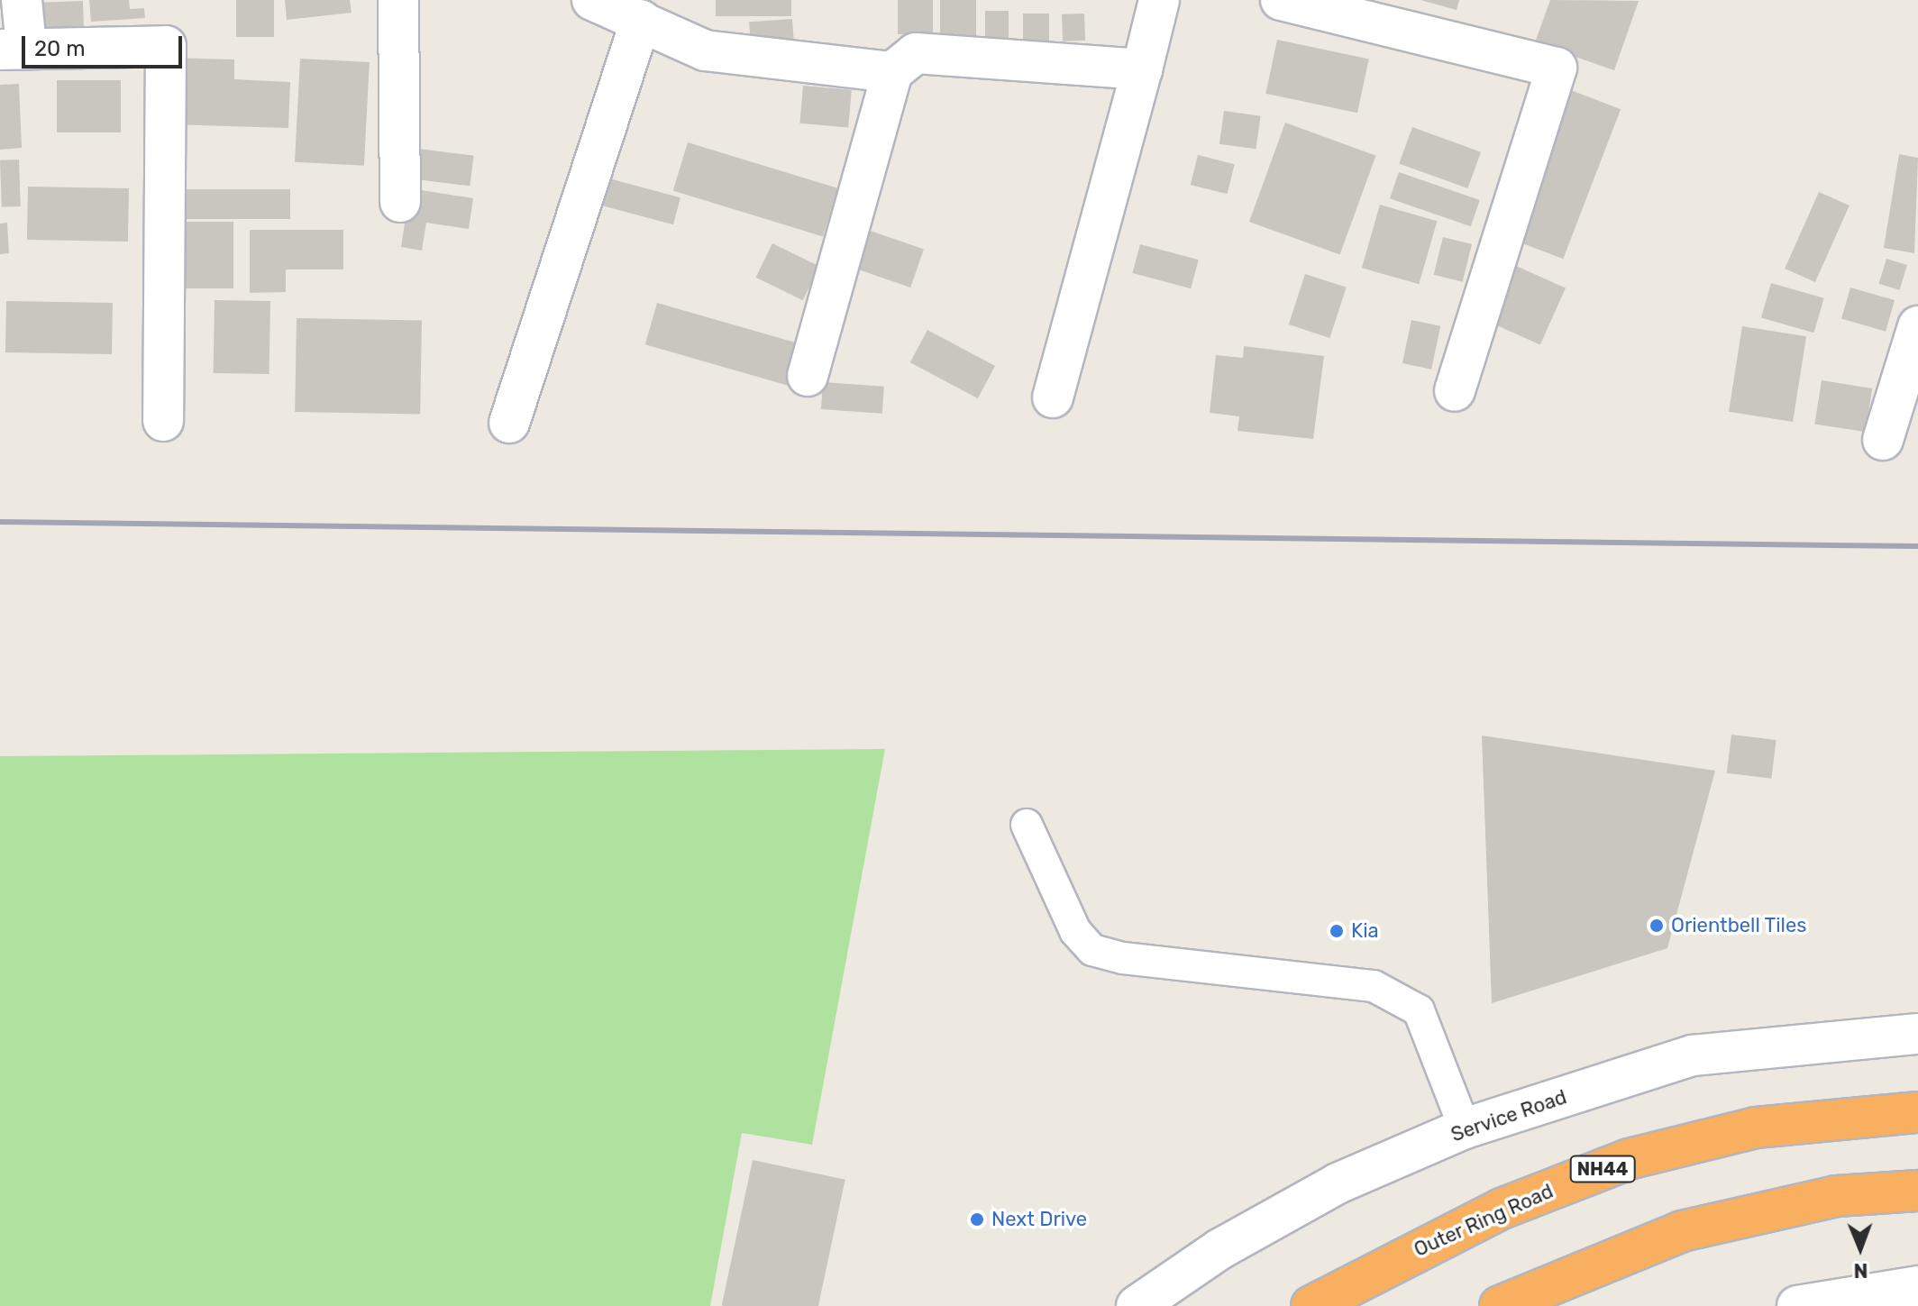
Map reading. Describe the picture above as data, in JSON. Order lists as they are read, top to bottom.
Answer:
{
  "streets": {
    "highway": ["NH44", "Outer Ring Road"],
    "street": ["Service Road"]
  },
  "places": ["Orientbell Tiles", "Kia", "Next Drive"],
  "scale_bar": "20 m",
  "north": "bottom"
}
